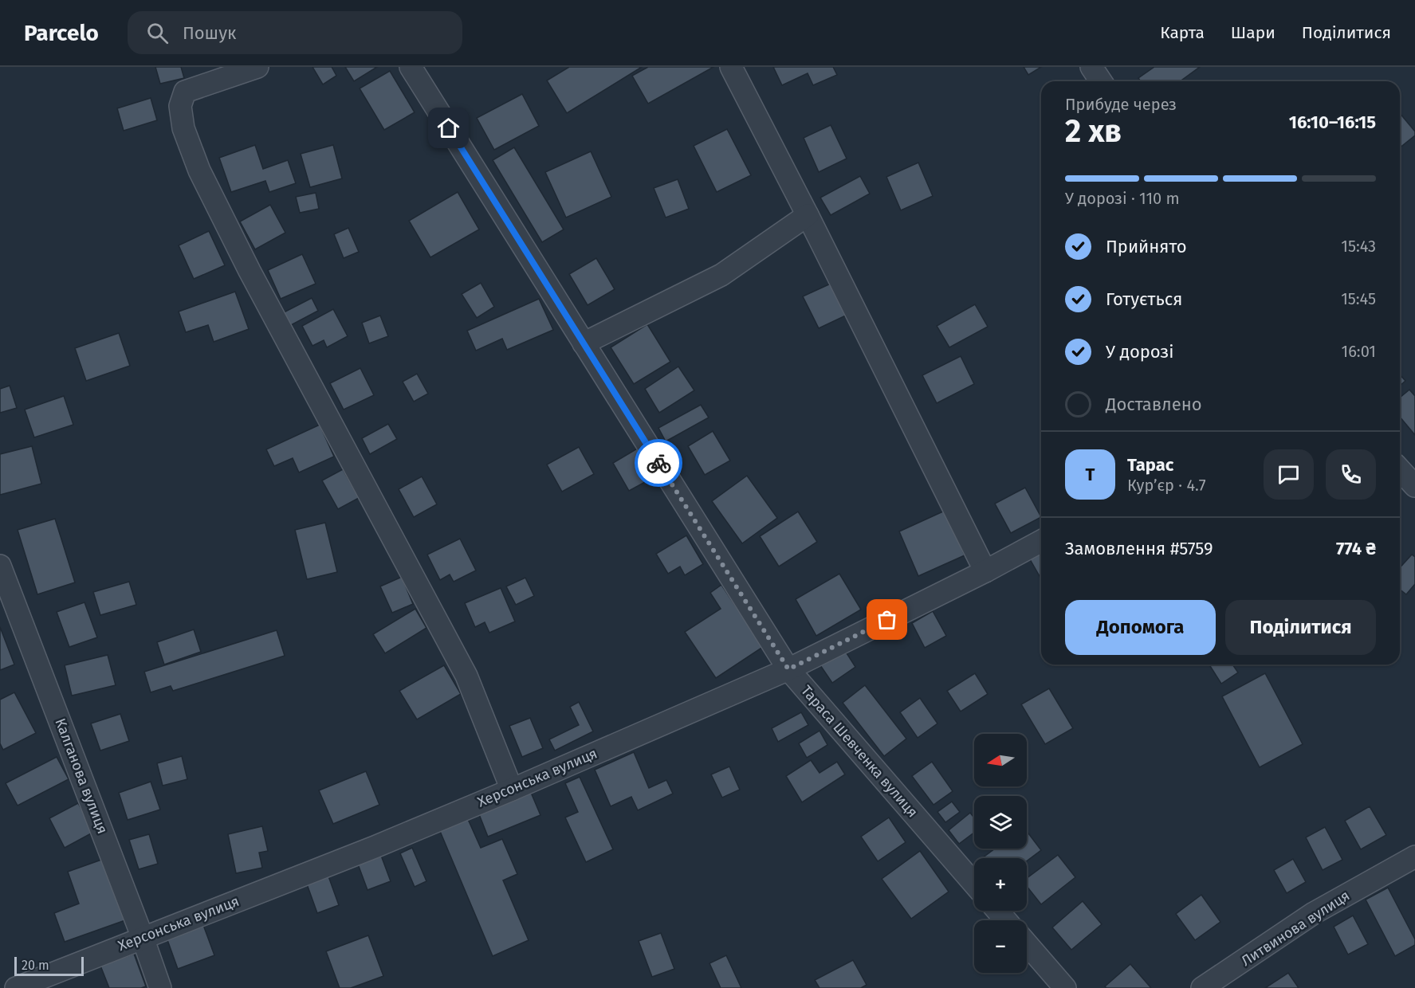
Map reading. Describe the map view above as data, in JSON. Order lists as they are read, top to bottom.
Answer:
{
  "streets": {
    "street": [
      "Тараса Шевченка вулиця",
      "Калганова вулиця",
      "Херсонська вулиця",
      "Литвинова вулиця"
    ]
  },
  "crossings": [
    ["Тараса Шевченка вулиця", "Херсонська вулиця"],
    ["Калганова вулиця", "Херсонська вулиця"]
  ],
  "scale_bar": "20 m",
  "north": "left",
  "page": {
    "header": "Parcelo",
    "search": "Пошук",
    "nav": ["Карта", "Шари", "Поділитися"],
    "heading": ["2 хв", "Прибуде через", "16:10–16:15"],
    "panel": [
      "Тарас",
      "Кур’єр · 4.7",
      "Замовлення #5759",
      "774 ₴"
    ],
    "bar": "У дорозі · 110 m",
    "list": [
      ["Прийнято", "15:43"],
      ["Готується", "15:45"],
      ["У дорозі", "16:01"],
      "Доставлено"
    ],
    "round": "Т",
    "buttons": ["Допомога", "Поділитися"],
    "map_buttons": ["+", "−"],
    "scale": "20 m"
  }
}
